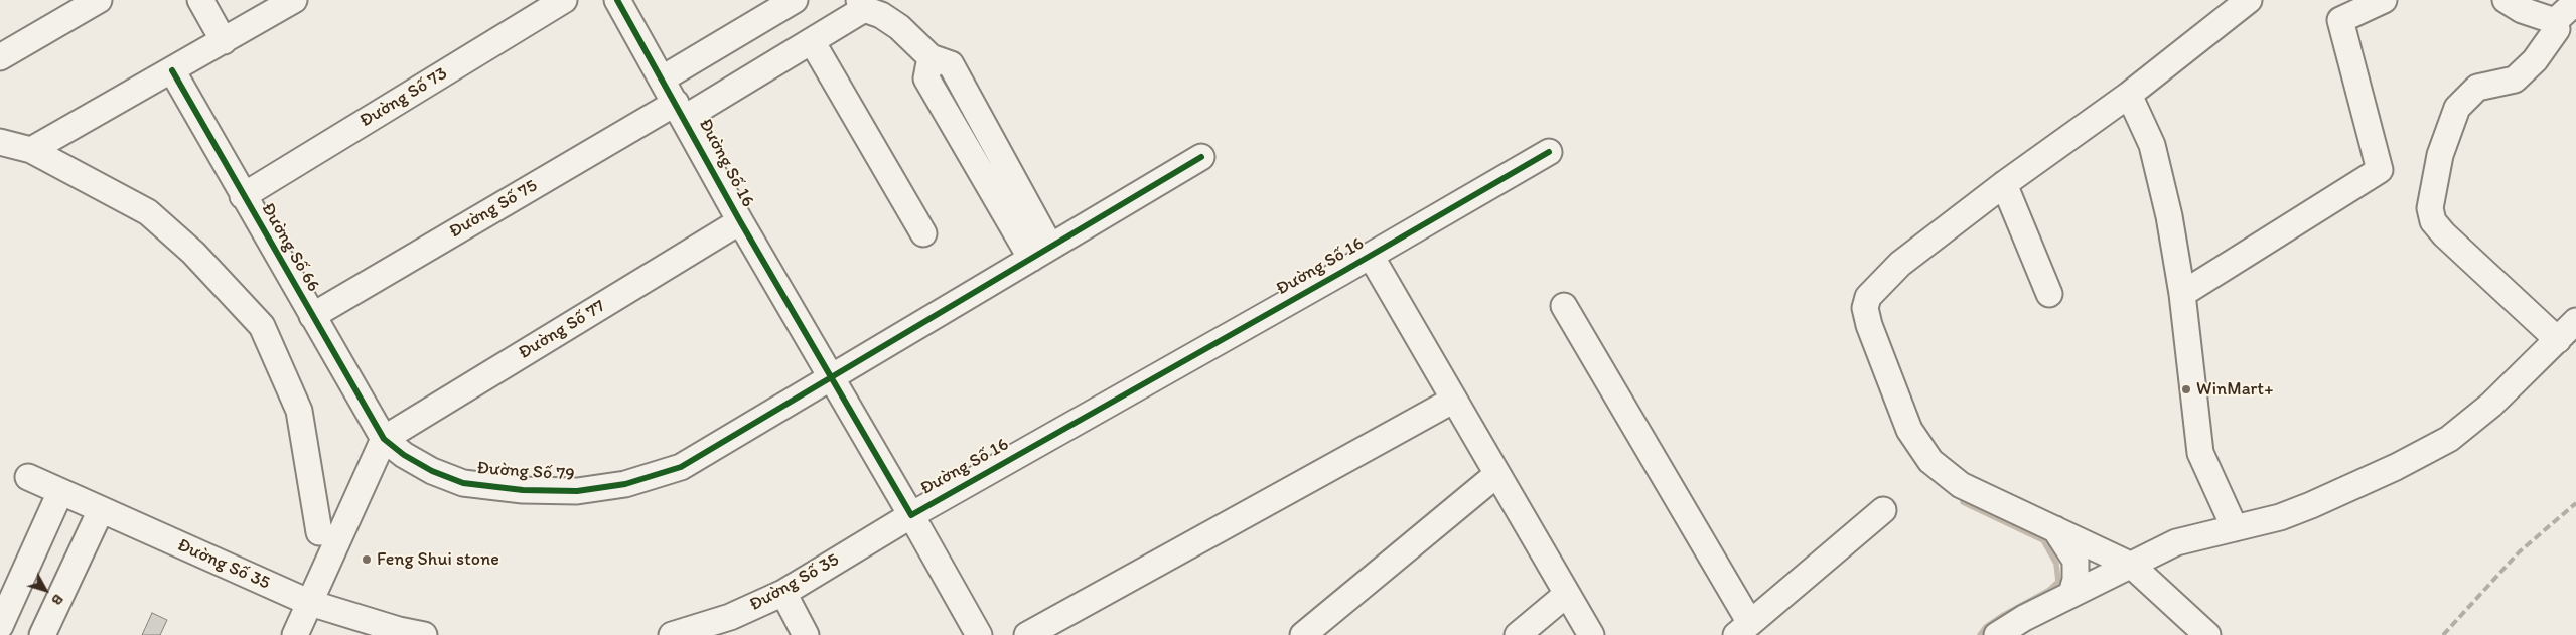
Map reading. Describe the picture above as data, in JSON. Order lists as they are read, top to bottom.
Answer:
{
  "streets": {
    "street": [
      "Đường Số 73",
      "Đường Số 16",
      "Đường Số 75",
      "Đường Số 66",
      "Đường Số 77",
      "Đường Số 79",
      "Đường Số 35"
    ]
  },
  "crossings": [
    ["Đường Số 73", "Đường Số 66"],
    ["Đường Số 16", "Đường Số 75"],
    ["Đường Số 16", "Đường Số 77"],
    ["Đường Số 16", "Đường Số 79"],
    ["Đường Số 16", "Đường Số 35"],
    ["Đường Số 75", "Đường Số 66"],
    ["Đường Số 66", "Đường Số 77"],
    ["Đường Số 66", "Đường Số 79"],
    ["Đường Số 77", "Đường Số 79"]
  ],
  "places": ["WinMart+", "Feng Shui stone"],
  "north": "bottom right"
}
